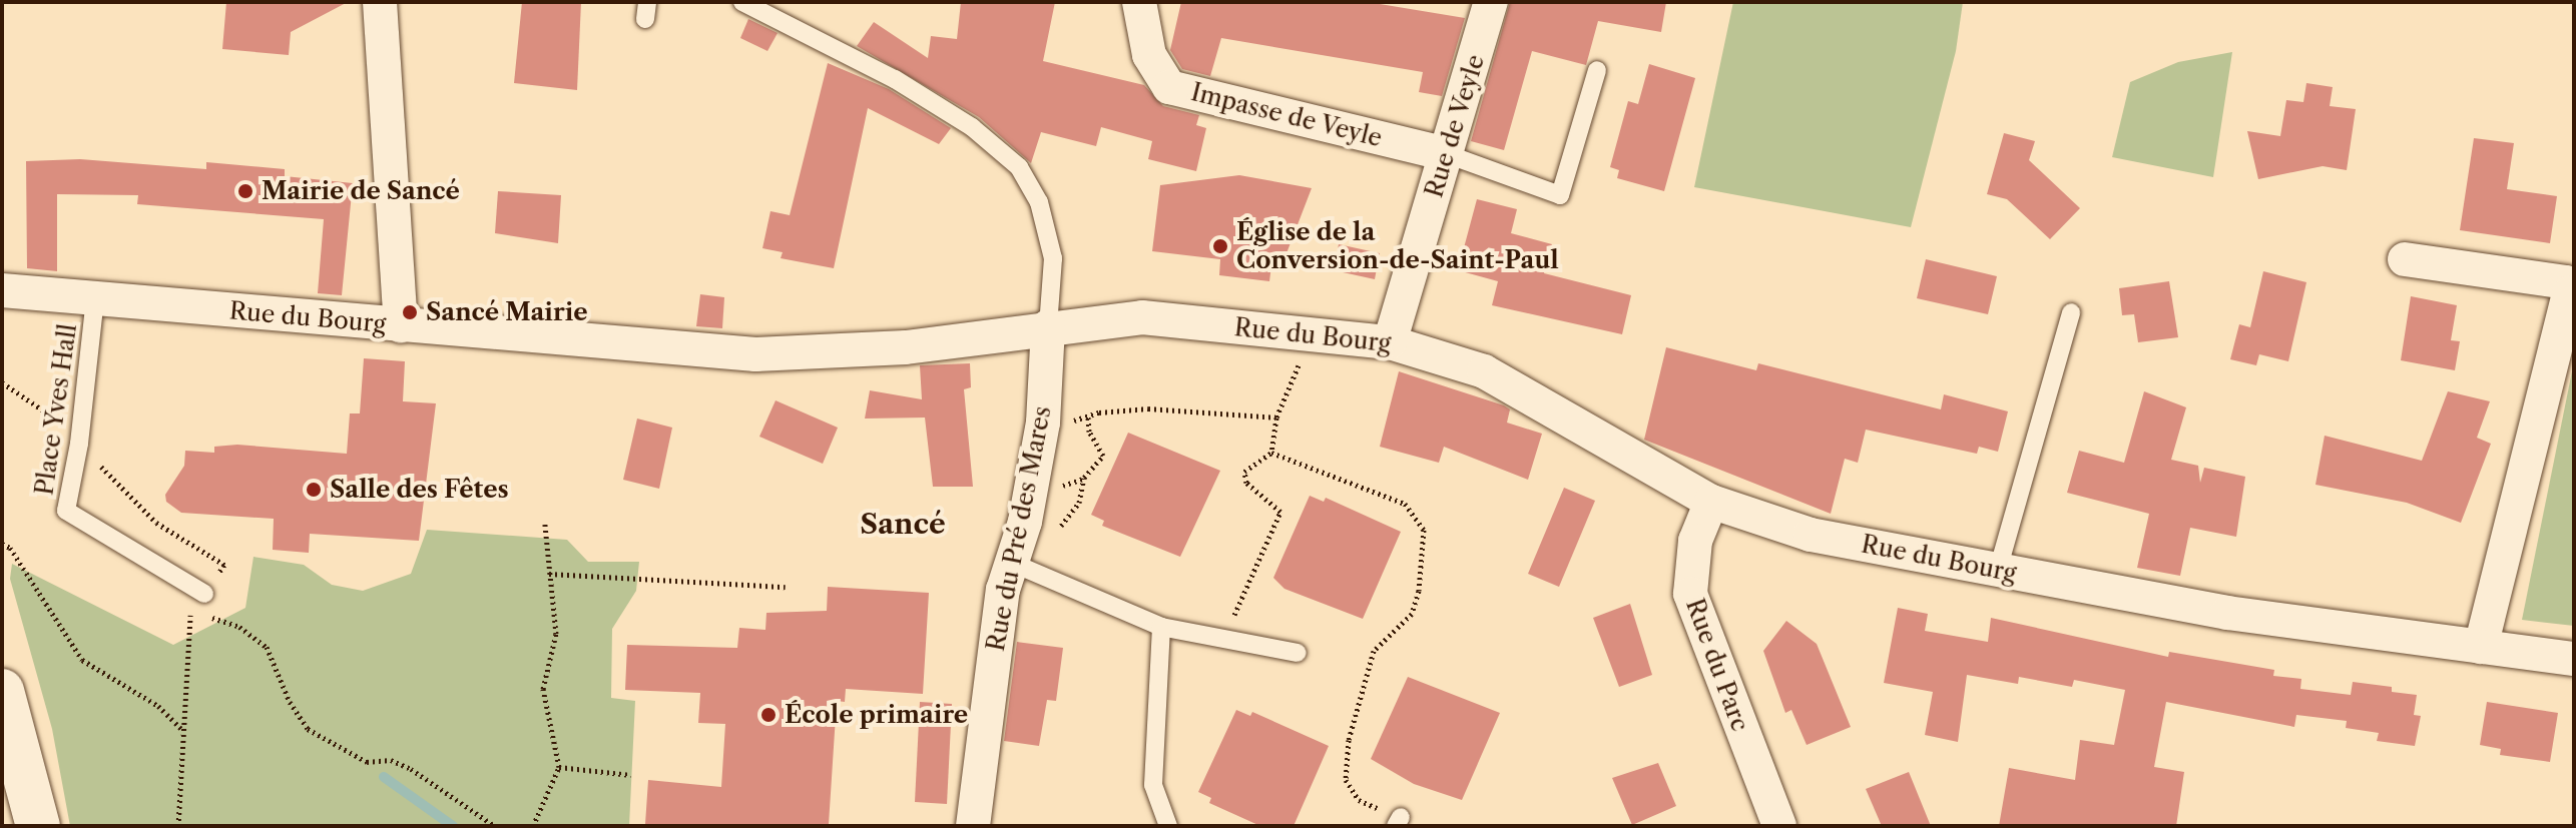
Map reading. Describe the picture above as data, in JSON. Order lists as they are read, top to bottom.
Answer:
{
  "streets": {
    "street": [
      "Impasse de Veyle",
      "Rue de Veyle",
      "Rue du Bourg",
      "Rue du Pré des Mares",
      "Rue du Parc"
    ],
    "lane": ["Place Yves Hall"]
  },
  "crossings": [
    ["Impasse de Veyle", "Rue de Veyle"],
    ["Rue de Veyle", "Rue du Bourg"],
    ["Rue du Bourg", "Place Yves Hall"],
    ["Rue du Bourg", "Rue du Pré des Mares"],
    ["Rue du Bourg", "Rue du Parc"]
  ],
  "districts": ["Sancé"],
  "places": [
    "Mairie de Sancé",
    "Église de la Conversion-de-Saint-Paul",
    "Sancé Mairie",
    "Salle des Fêtes",
    "École primaire"
  ]
}
